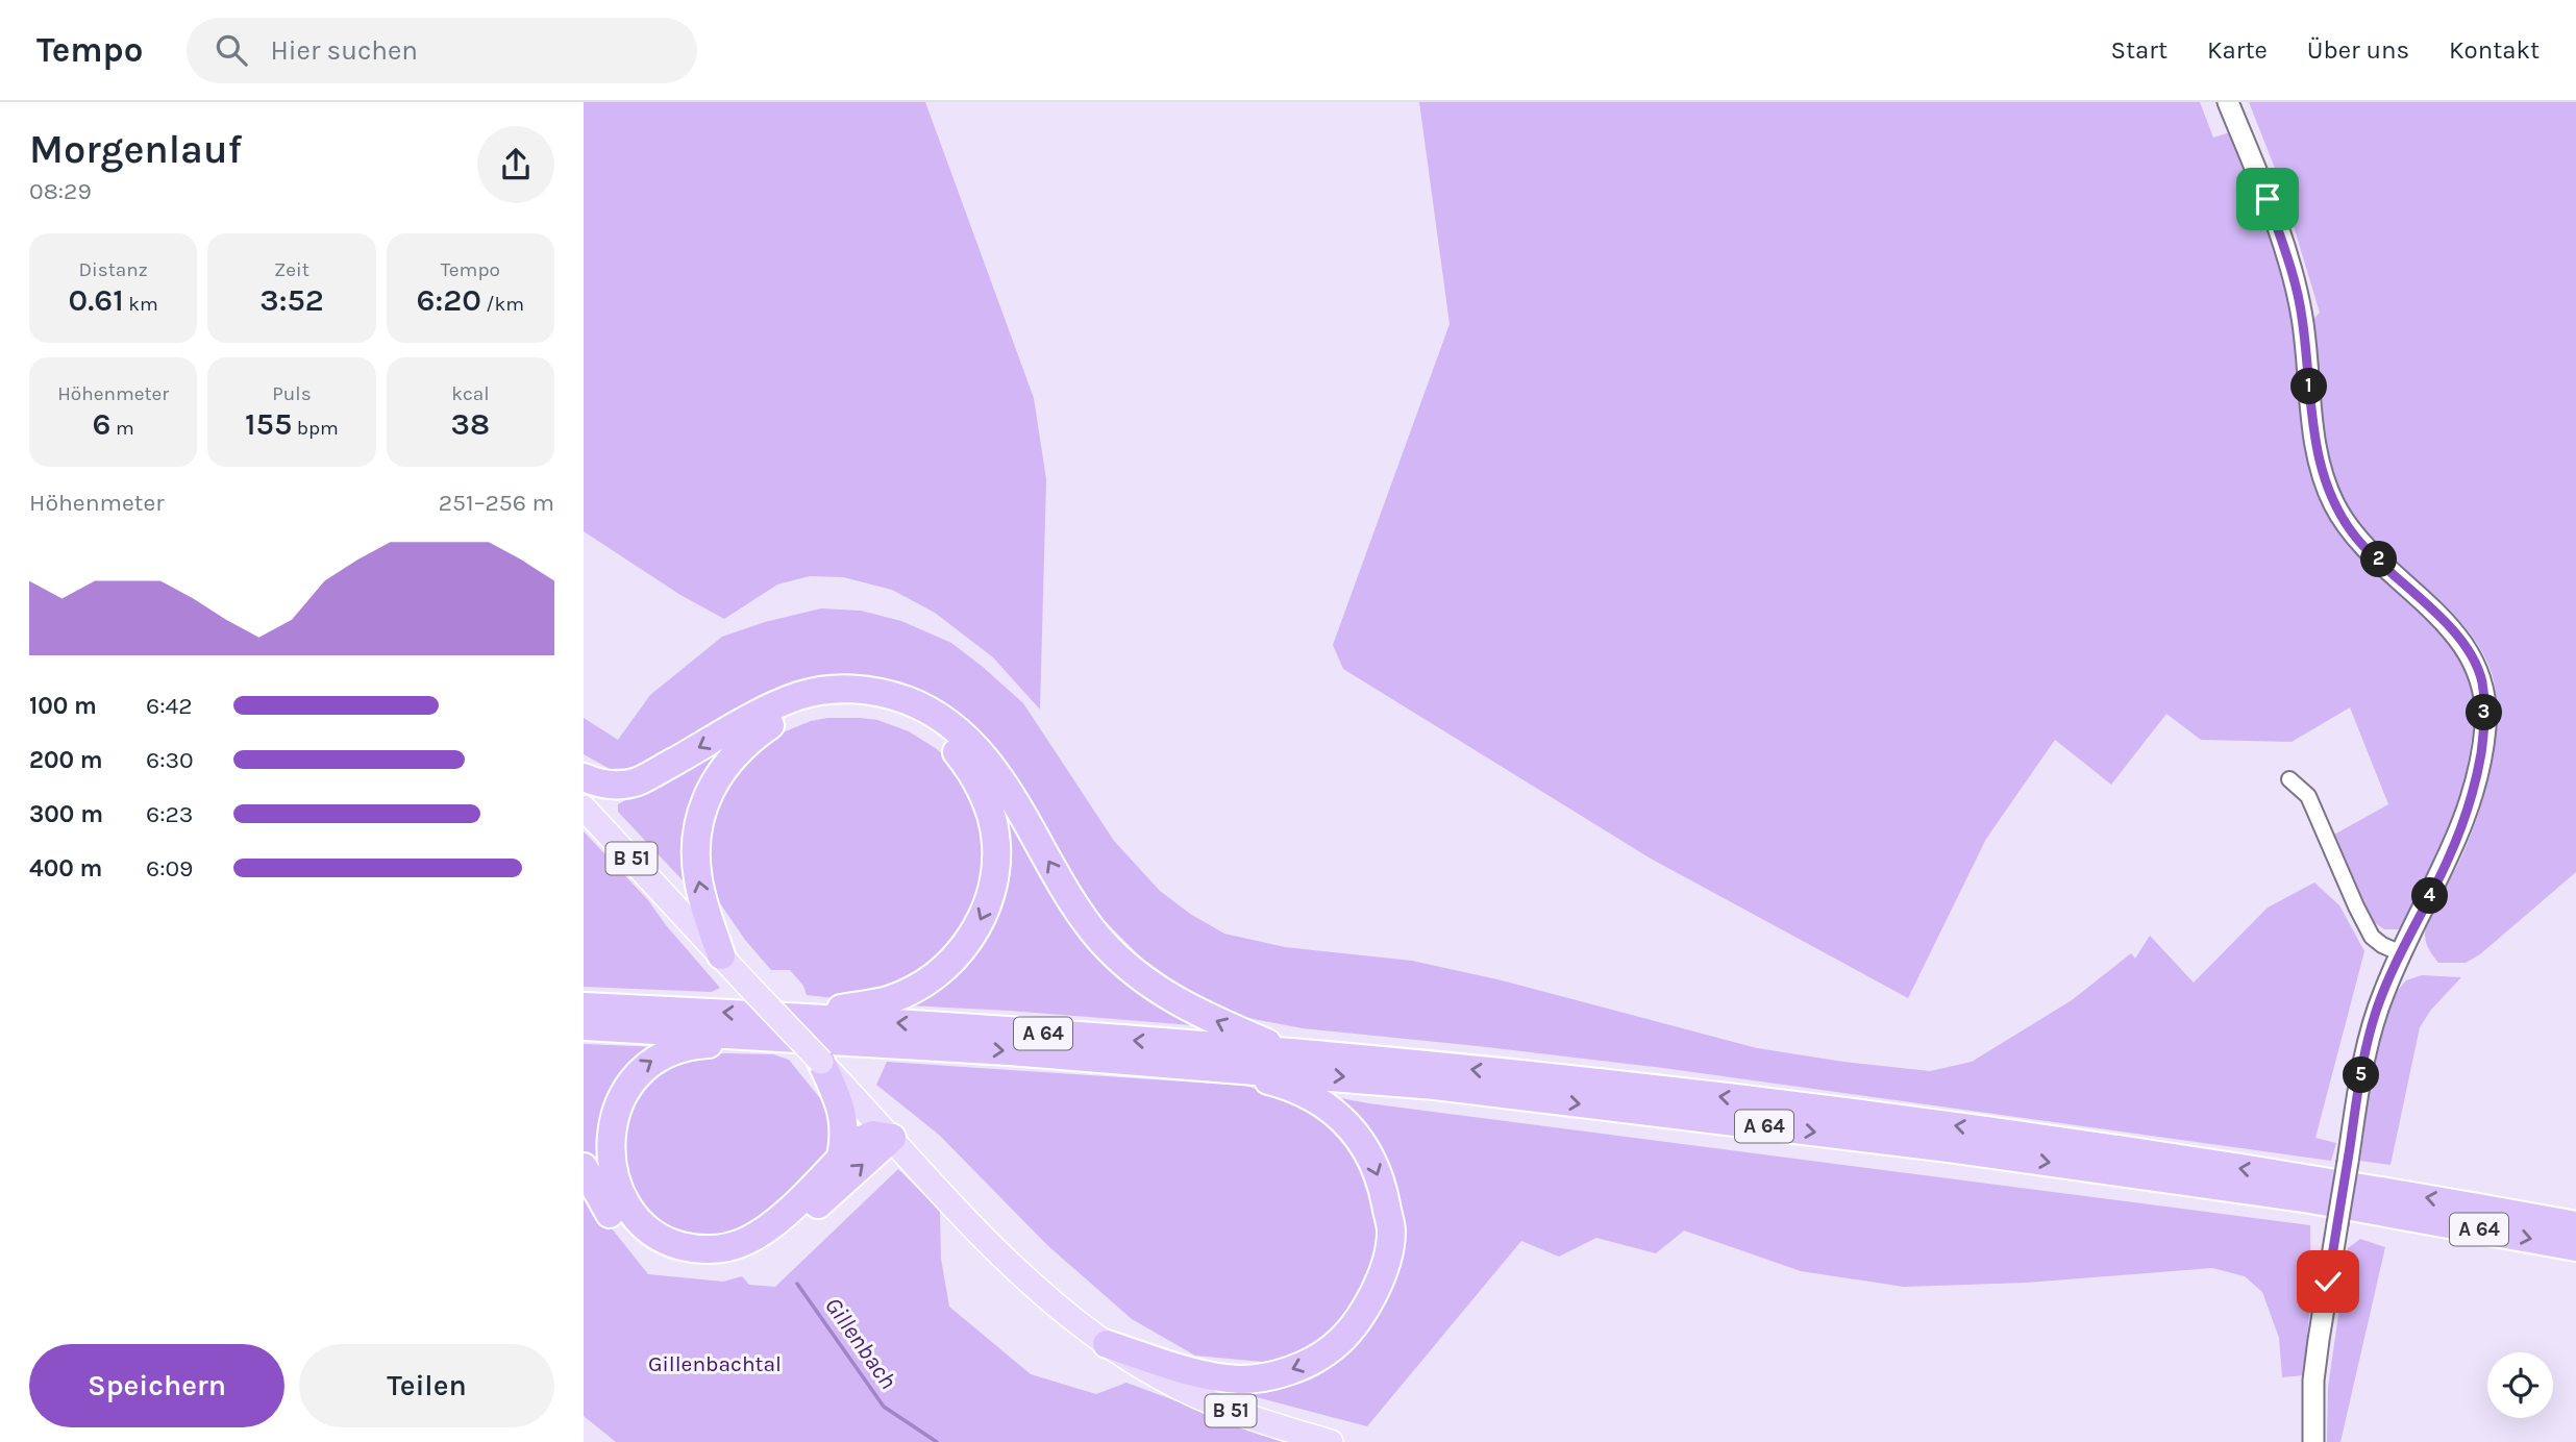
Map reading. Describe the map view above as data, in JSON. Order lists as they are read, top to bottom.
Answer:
{
  "streets": {
    "highway": ["A 64"],
    "main road": ["B 51"]
  },
  "crossings": [
    ["B 51", "A 64"]
  ],
  "water": ["Gillenbach"],
  "parks": ["Gillenbachtal"],
  "page": {
    "header": "Tempo",
    "search": "Hier suchen",
    "nav": [
      "Start",
      "Karte",
      "Über uns",
      "Kontakt"
    ],
    "heading": ["Morgenlauf", "08:29"],
    "stats": [
      ["Distanz", "0.61 km"],
      ["Zeit", "3:52"],
      ["Tempo", "6:20 /km"],
      ["Höhenmeter", "6 m"],
      ["Puls", "155 bpm"],
      ["kcal", "38"]
    ],
    "pins": [
      "1",
      "2",
      "3",
      "4",
      "5"
    ],
    "chart": ["Höhenmeter", "251–256 m"],
    "list": [
      {
        "name": "100 m",
        "note": "6:42"
      },
      {
        "name": "200 m",
        "note": "6:30"
      },
      {
        "name": "300 m",
        "note": "6:23"
      },
      {
        "name": "400 m",
        "note": "6:09"
      }
    ],
    "buttons": ["Speichern", "Teilen"]
  }
}
